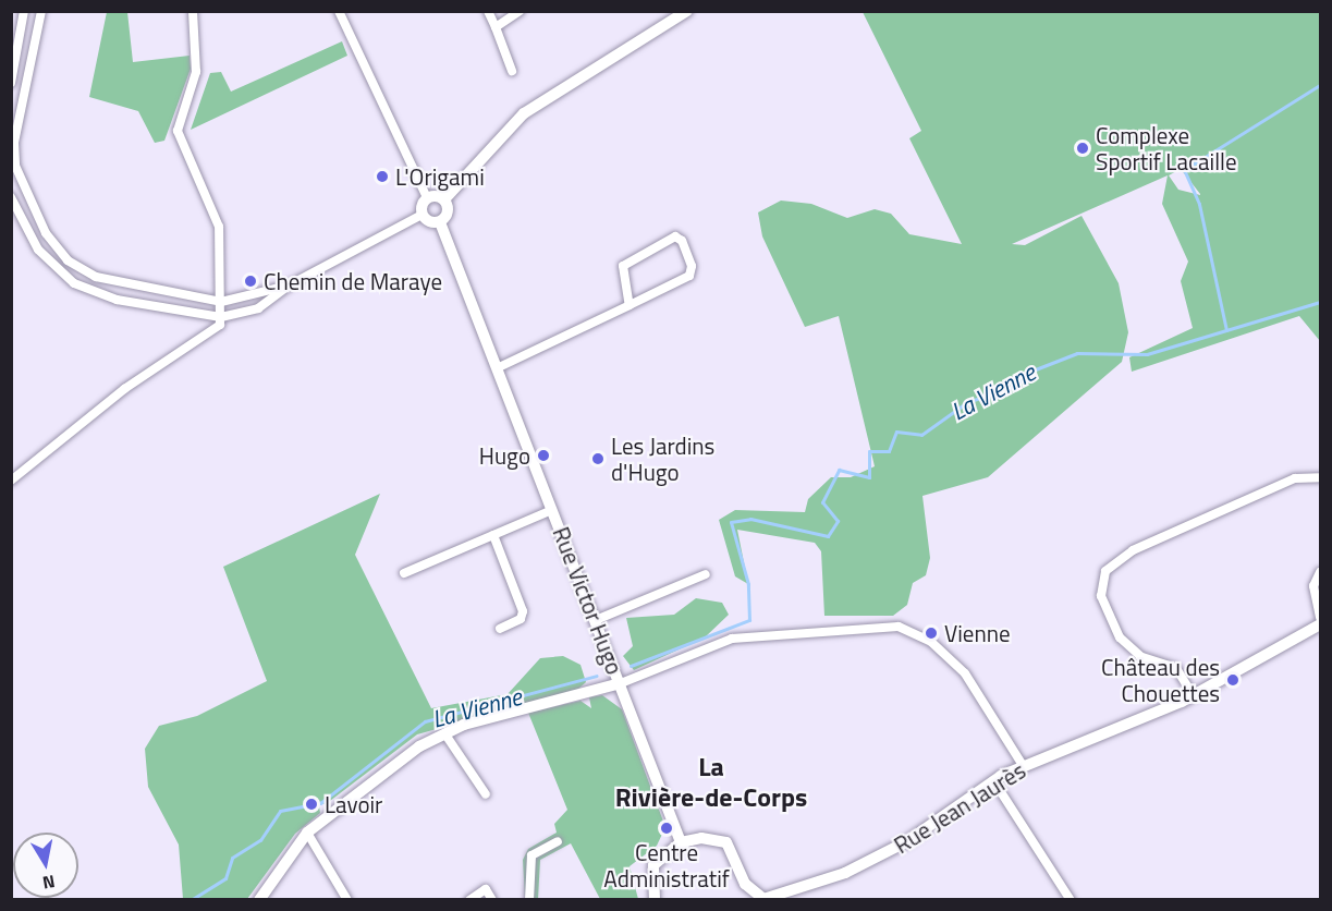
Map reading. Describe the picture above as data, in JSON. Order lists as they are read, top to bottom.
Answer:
{
  "streets": {
    "street": ["Rue Victor Hugo", "Rue Jean Jaurès"]
  },
  "districts": ["La Rivière-de-Corps"],
  "water": ["La Vienne"],
  "places": [
    "Complexe Sportif Lacaille",
    "L'Origami",
    "Chemin de Maraye",
    "Hugo",
    "Les Jardins d'Hugo",
    "Vienne",
    "Château des Chouettes",
    "Lavoir",
    "Centre Administratif"
  ],
  "north": "bottom"
}
